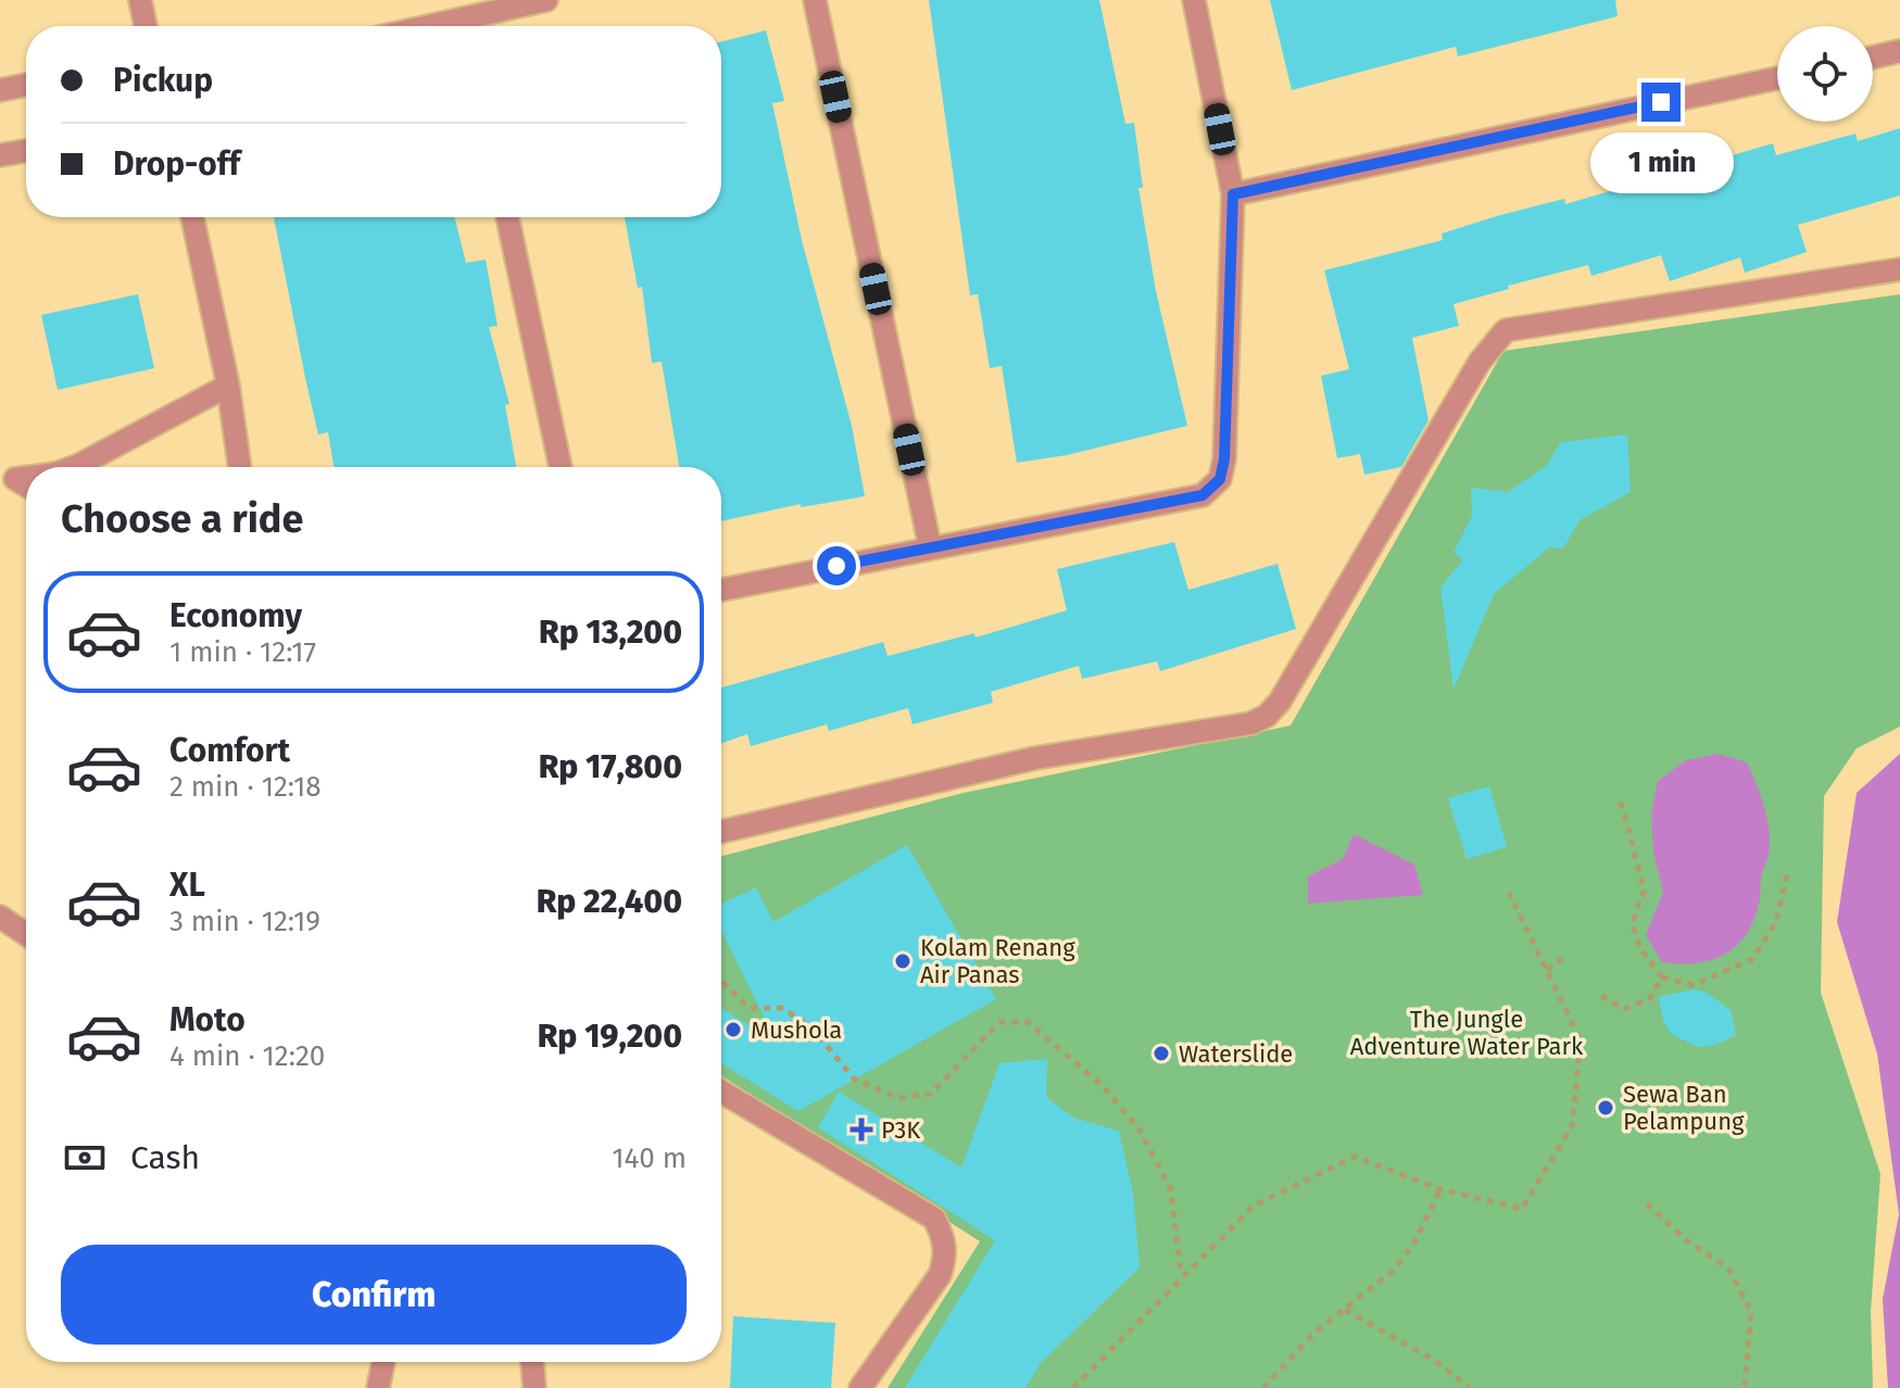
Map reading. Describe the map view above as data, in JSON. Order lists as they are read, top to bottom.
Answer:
{
  "parks": ["The Jungle Adventure Water Park"],
  "places": {
    "other": [
      "Kolam Renang Air Panas",
      "Mushola",
      "Waterslide",
      "Sewa Ban Pelampung"
    ],
    "health": ["P3K"]
  },
  "page": {
    "banner": ["Pickup", "Drop-off"],
    "bubble": "1 min",
    "heading": "Choose a ride",
    "list": [
      {
        "name": "Economy",
        "note": "1 min · 12:17",
        "value": "Rp 13,200"
      },
      {
        "name": "Comfort",
        "note": "2 min · 12:18",
        "value": "Rp 17,800"
      },
      {
        "name": "XL",
        "note": "3 min · 12:19",
        "value": "Rp 22,400"
      },
      {
        "name": "Moto",
        "note": "4 min · 12:20",
        "value": "Rp 19,200"
      }
    ],
    "pay": ["Cash", "140 m"],
    "buttons": "Confirm"
  }
}
